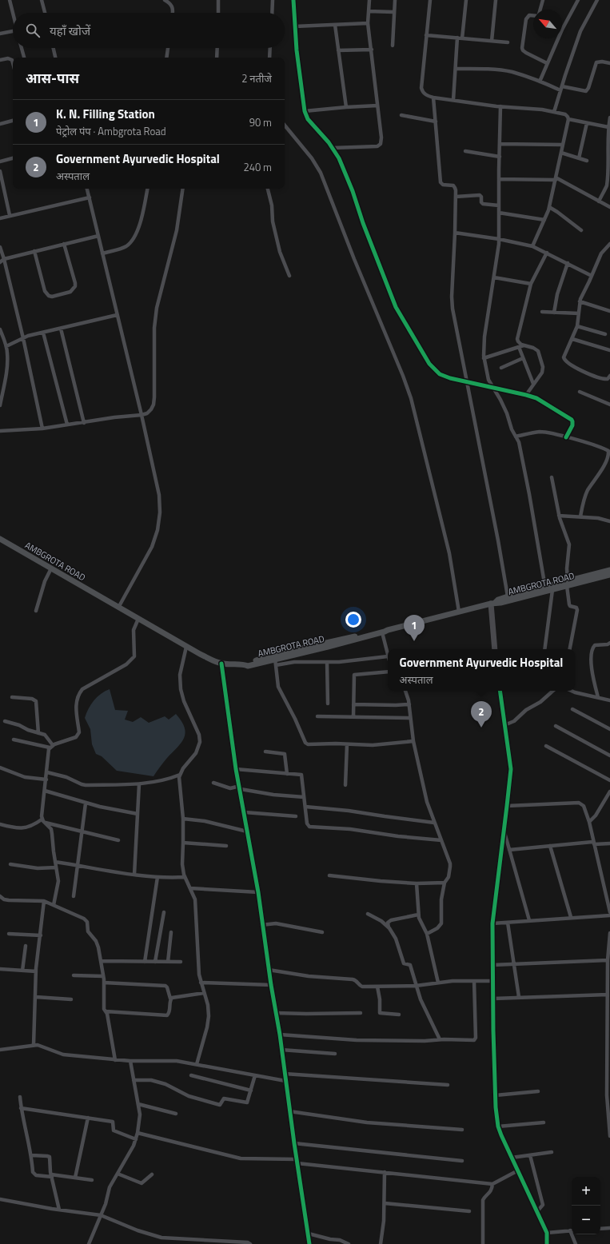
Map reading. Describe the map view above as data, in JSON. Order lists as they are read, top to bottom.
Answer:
{
  "streets": {
    "main road": ["AMBGROTA ROAD"]
  },
  "north": "top left",
  "page": {
    "search": "यहाँ खोजें",
    "heading": ["आस-पास", "2 नतीजे"],
    "list": [
      {
        "mark": "1",
        "name": "K. N. Filling Station",
        "note": "पेट्रोल पंप · Ambgrota Road",
        "value": "90 m"
      },
      {
        "mark": "2",
        "name": "Government Ayurvedic Hospital",
        "note": "अस्पताल",
        "value": "240 m"
      }
    ],
    "pins": ["1", "2"],
    "popup": ["Government Ayurvedic Hospital", "अस्पताल"],
    "map_buttons": ["+", "−"]
  }
}
